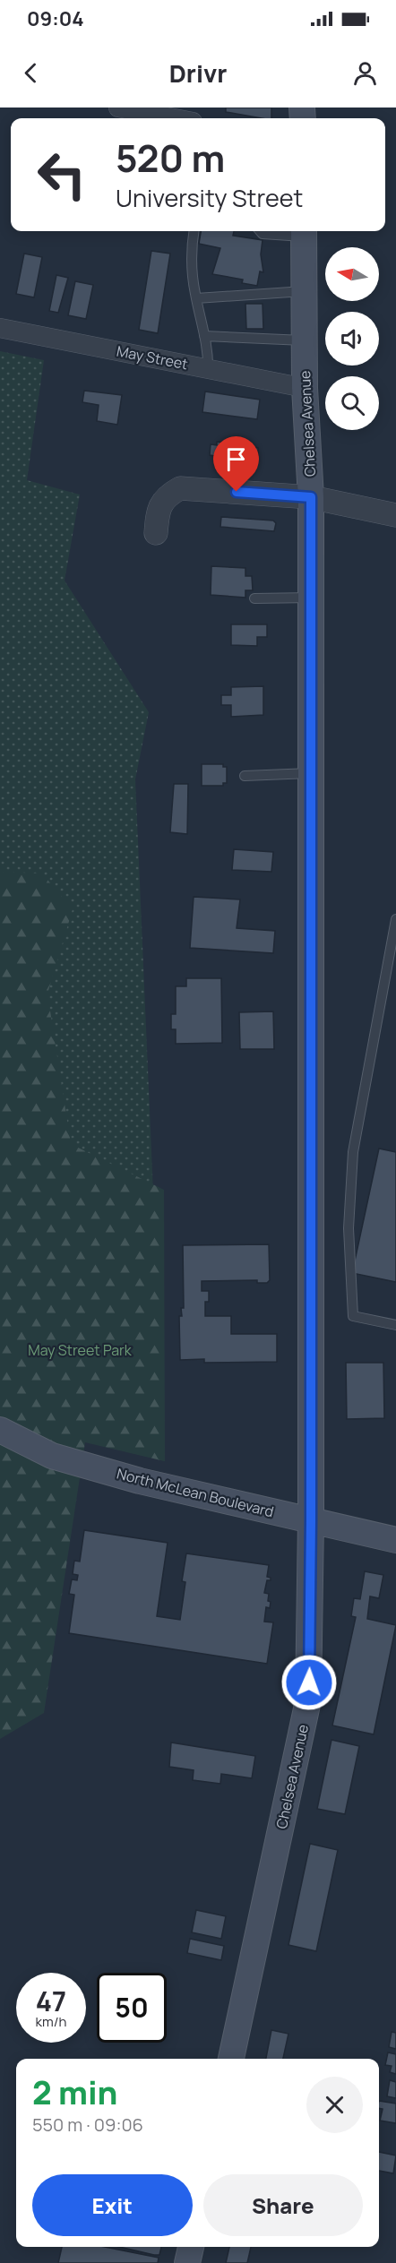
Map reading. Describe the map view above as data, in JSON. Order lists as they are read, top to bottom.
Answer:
{
  "streets": {
    "main road": ["Chelsea Avenue", "North McLean Boulevard"],
    "street": ["May Street"]
  },
  "crossings": [
    ["May Street", "Chelsea Avenue"],
    ["Chelsea Avenue", "North McLean Boulevard"]
  ],
  "parks": ["May Street Park"],
  "north": "left",
  "page": {
    "status": "09:04",
    "header": "Drivr",
    "turn": ["520 m", "University Street"],
    "speed": "47 km/h",
    "limit": "50",
    "heading": ["2 min", "550 m · 09:06"],
    "buttons": ["Exit", "Share"]
  }
}
